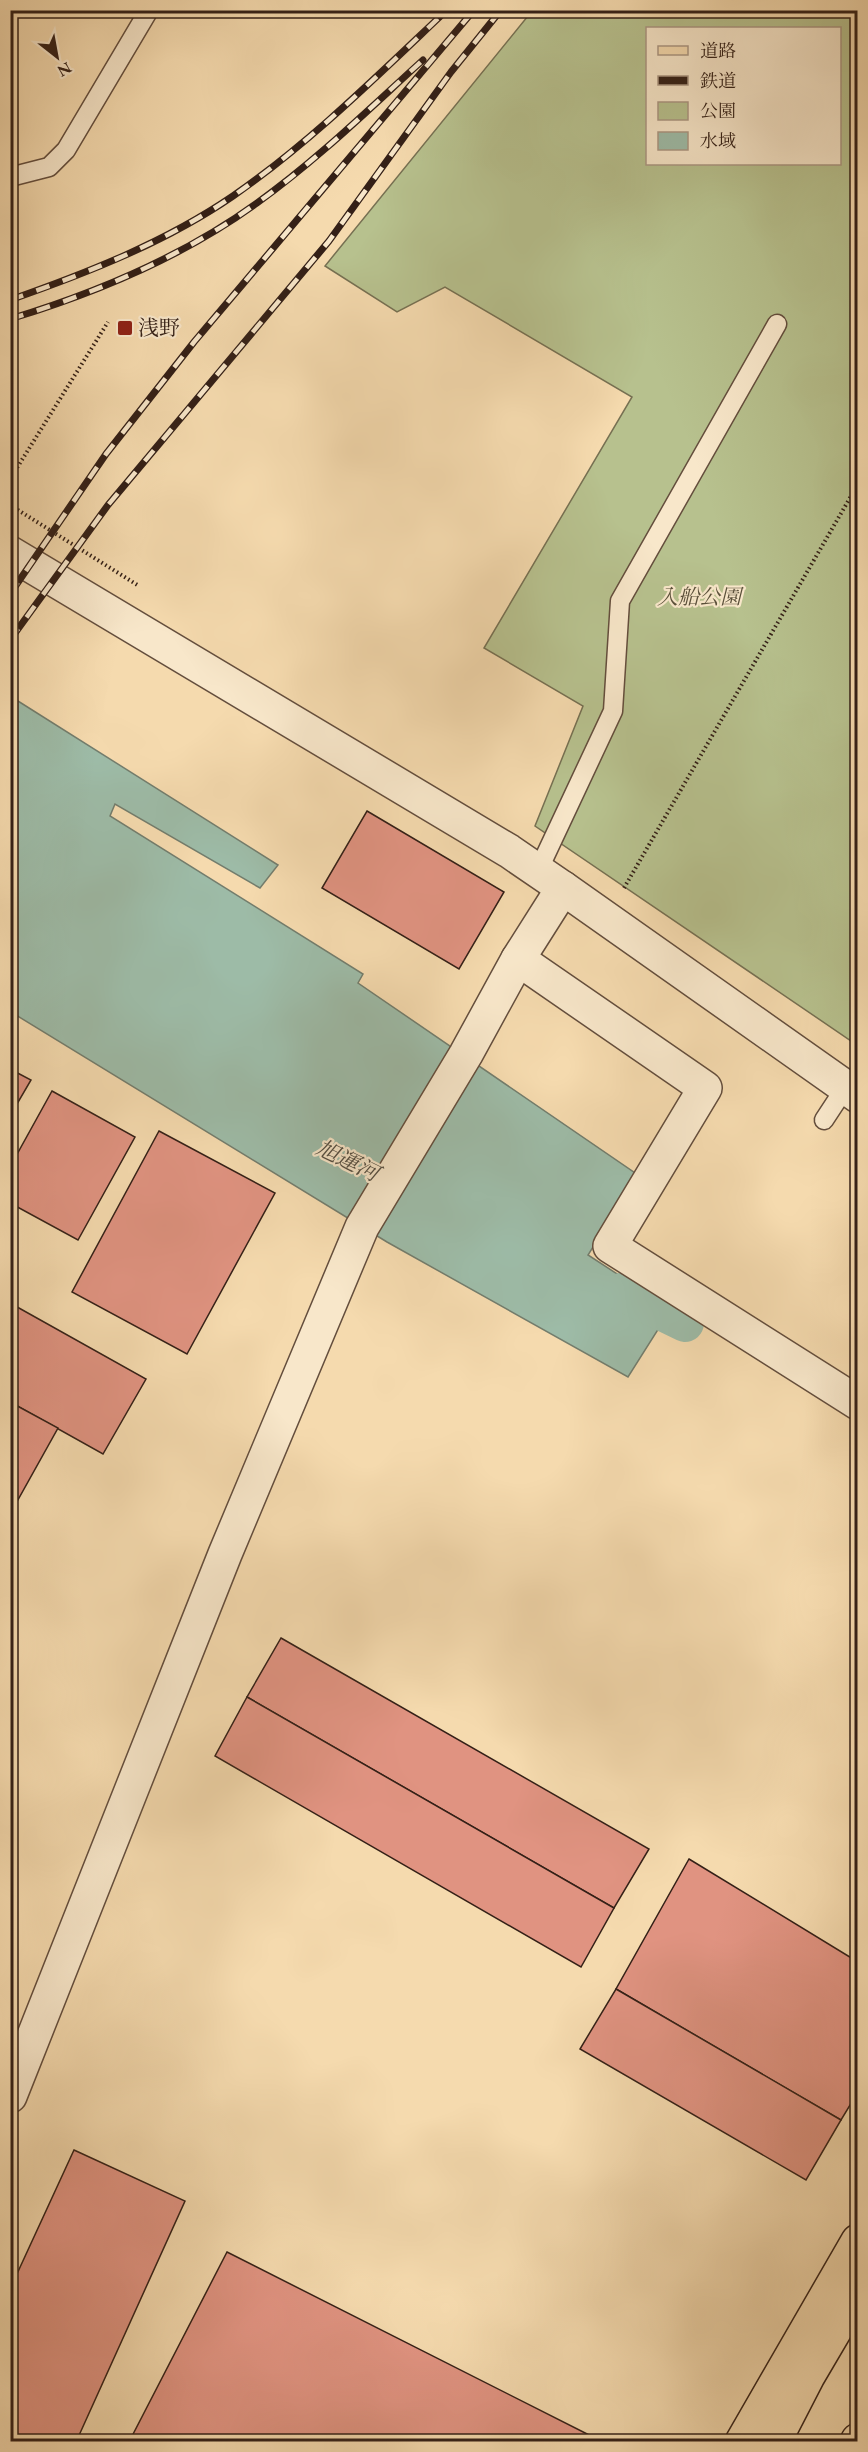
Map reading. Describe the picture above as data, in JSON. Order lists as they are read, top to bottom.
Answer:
{
  "water": ["旭運河"],
  "parks": ["入船公園"],
  "places": {
    "transit": ["浅野"]
  },
  "legend": [
    "道路",
    "鉄道",
    "公園",
    "水域"
  ],
  "north": "bottom right"
}
